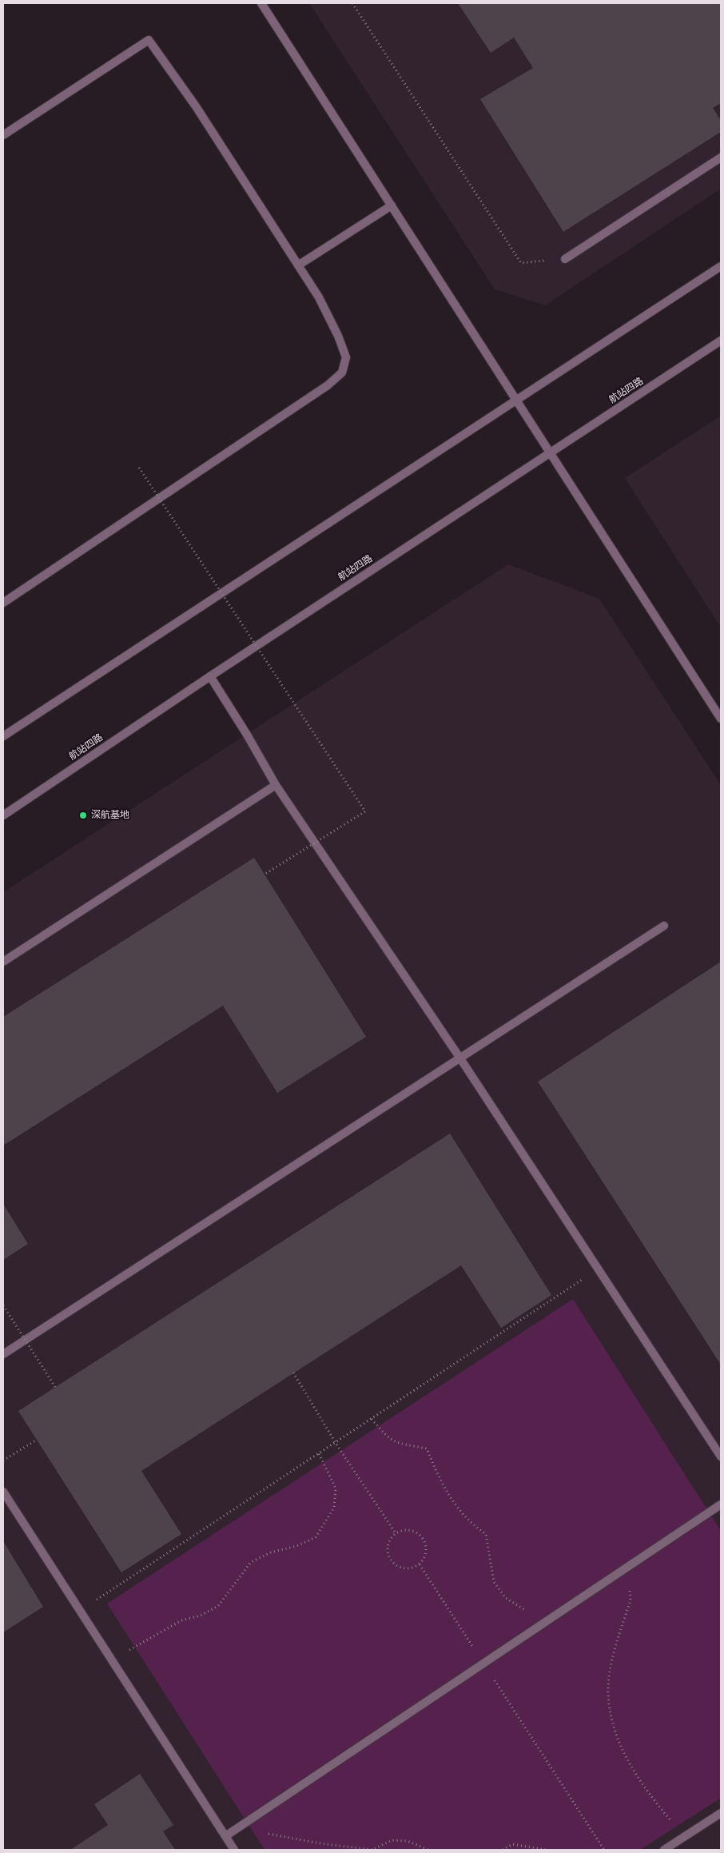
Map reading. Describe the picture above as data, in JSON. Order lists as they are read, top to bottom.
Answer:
{
  "streets": {
    "street": ["航站四路"]
  },
  "places": ["深航基地"]
}
